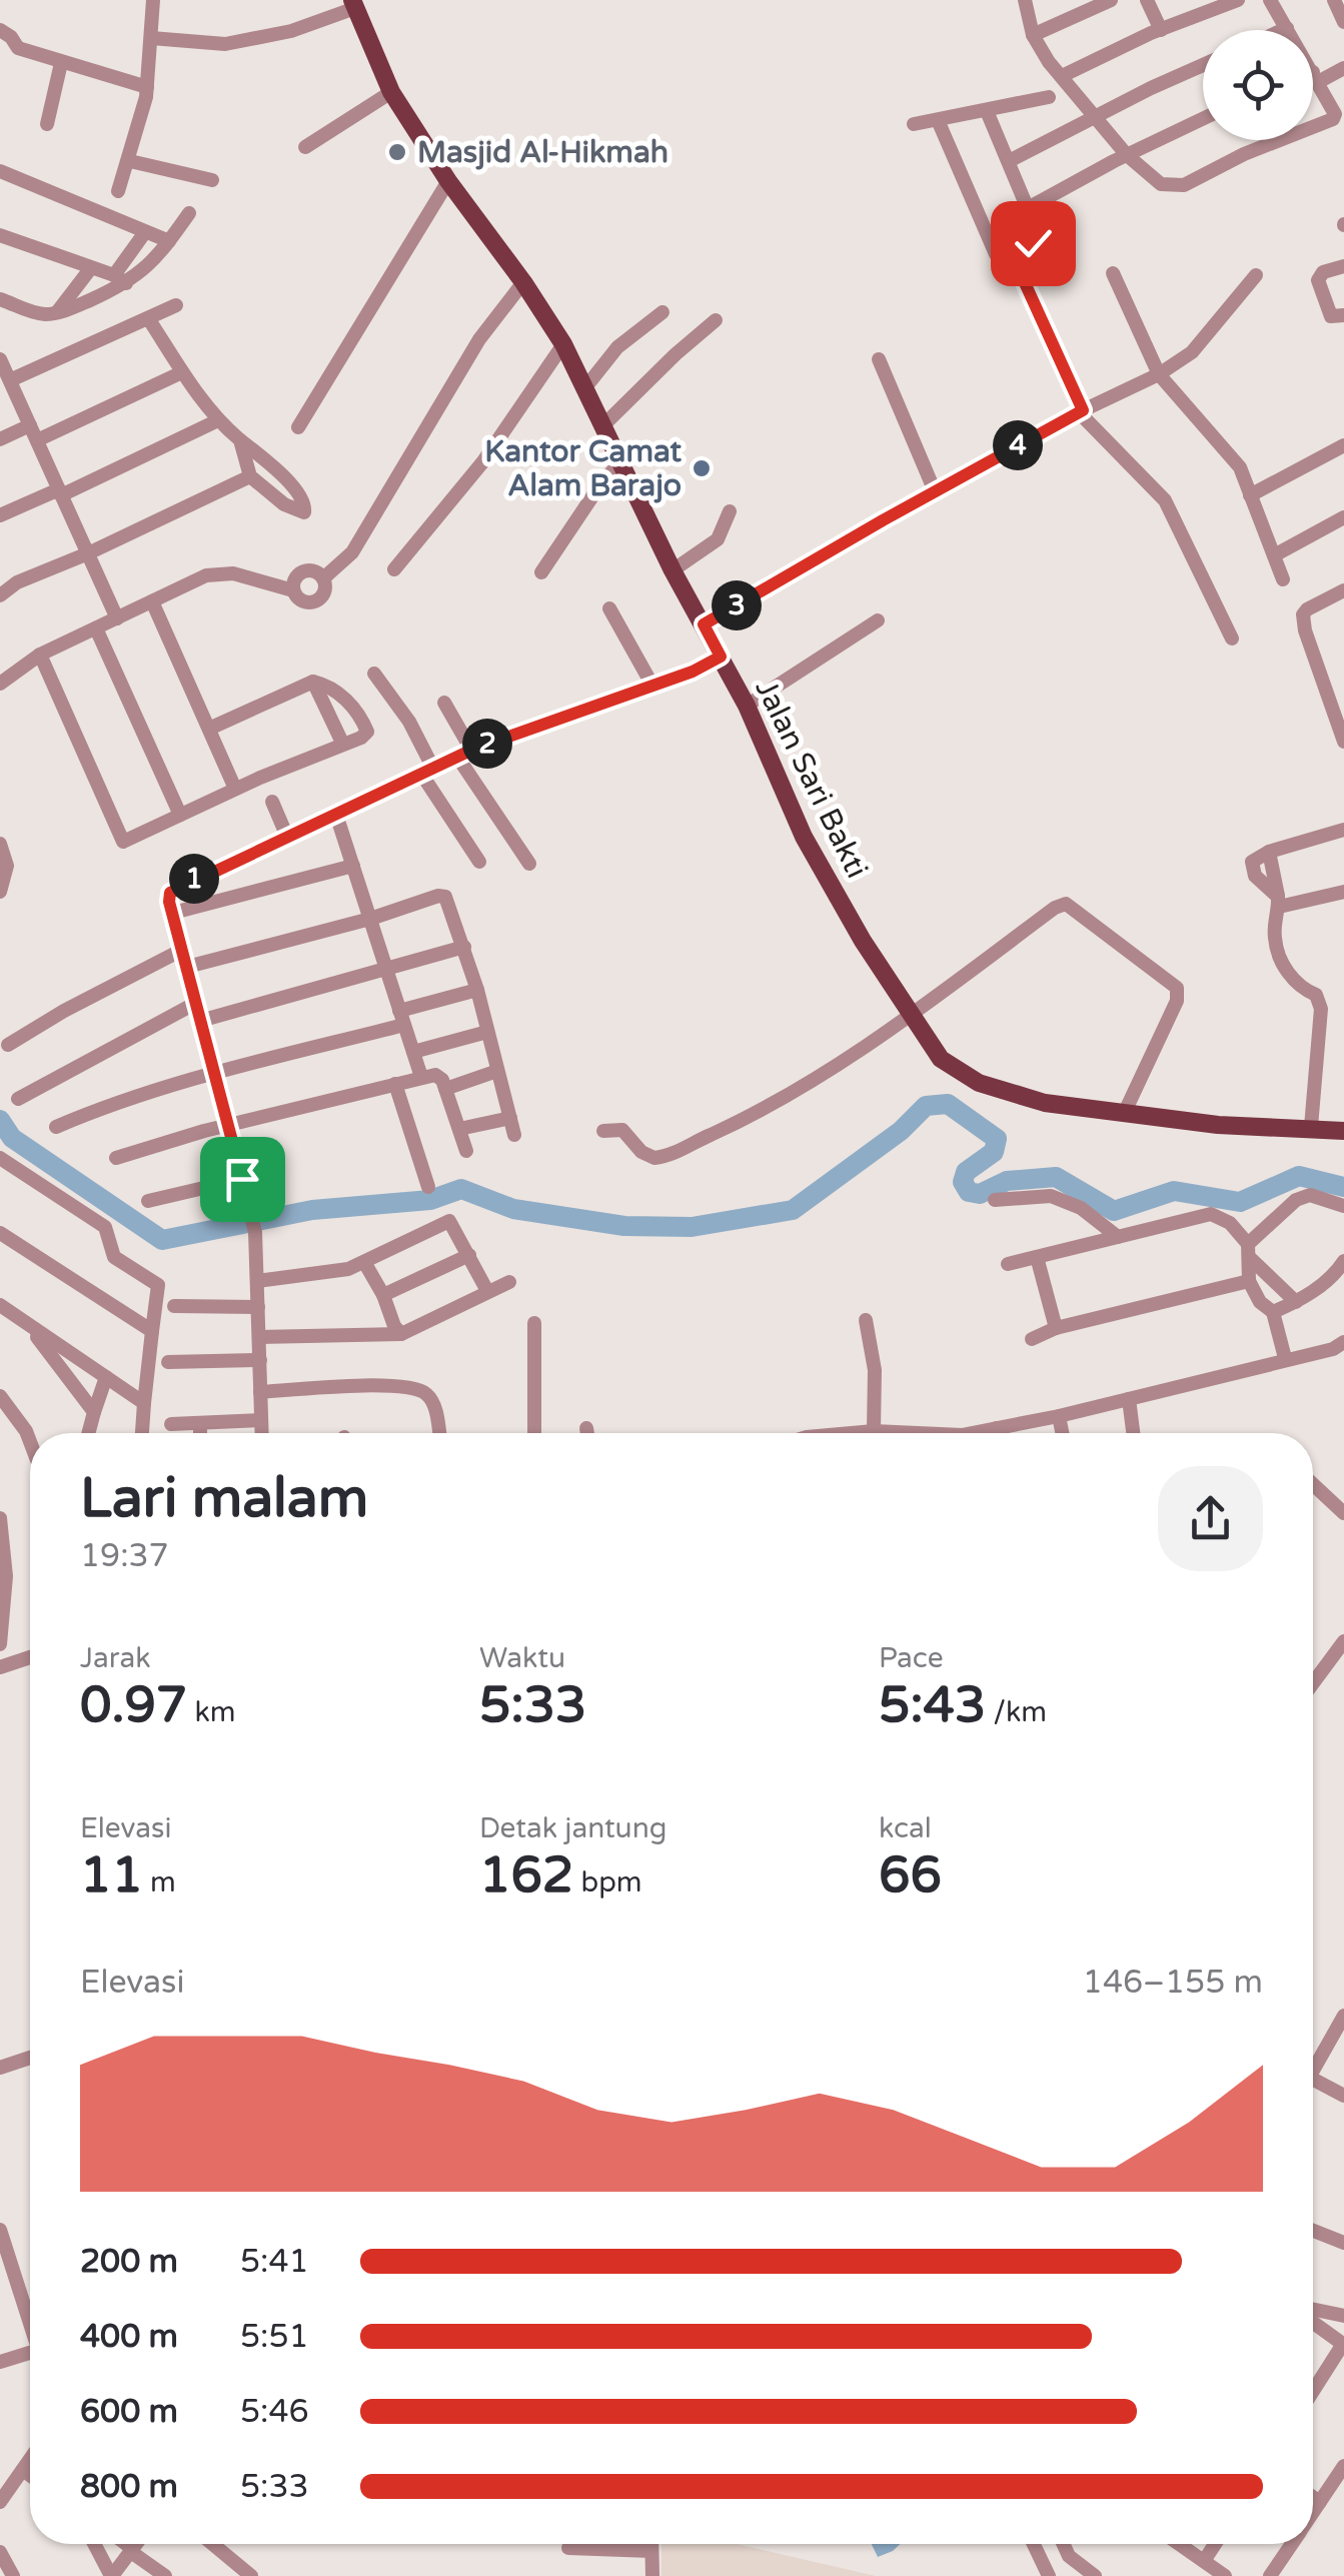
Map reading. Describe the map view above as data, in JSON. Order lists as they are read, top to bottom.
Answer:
{
  "streets": {
    "main road": ["Jalan Sari Bakti"]
  },
  "places": ["Masjid Al-Hikmah", "Kantor Camat Alam Barajo"],
  "page": {
    "pins": [
      "4",
      "3",
      "2",
      "1"
    ],
    "heading": ["Lari malam", "19:37"],
    "stats": [
      ["Jarak", "0.97 km"],
      ["Waktu", "5:33"],
      ["Pace", "5:43 /km"],
      ["Elevasi", "11 m"],
      ["Detak jantung", "162 bpm"],
      ["kcal", "66"]
    ],
    "chart": ["Elevasi", "146–155 m"],
    "list": [
      {
        "name": "200 m",
        "note": "5:41"
      },
      {
        "name": "400 m",
        "note": "5:51"
      },
      {
        "name": "600 m",
        "note": "5:46"
      },
      {
        "name": "800 m",
        "note": "5:33"
      }
    ]
  }
}
